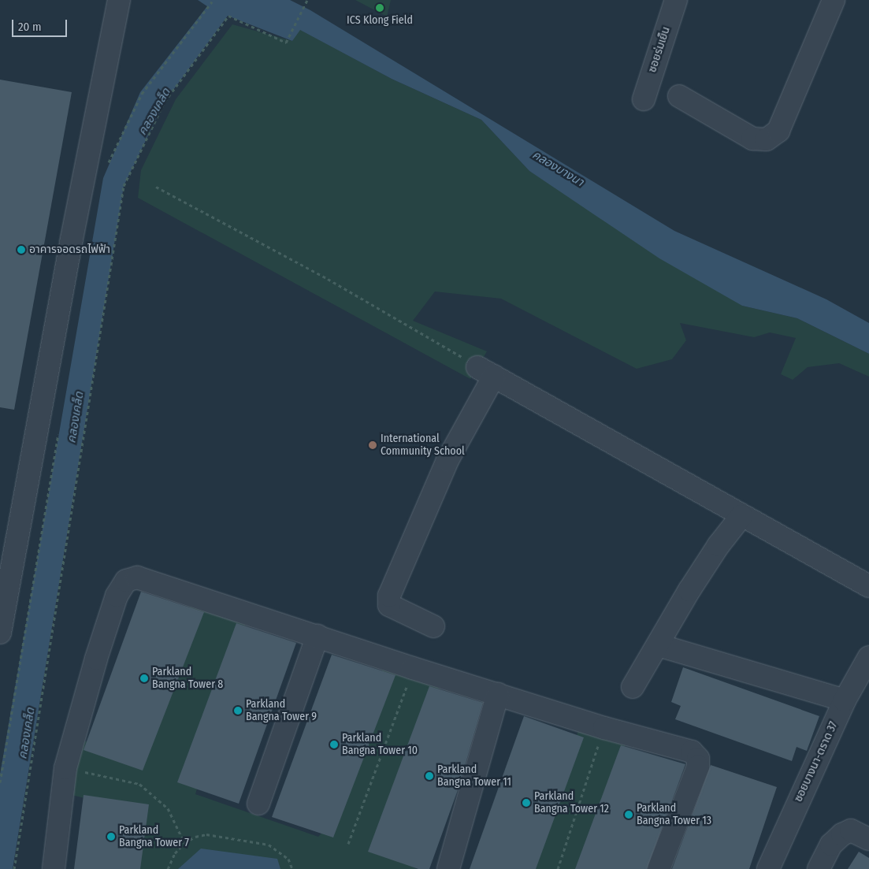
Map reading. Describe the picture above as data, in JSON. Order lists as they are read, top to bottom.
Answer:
{
  "streets": {
    "street": ["ซอยร่มเย็น", "ซอยบางนา-ตราด 37"]
  },
  "water": ["คลองเคล็ด", "คลองบางนา"],
  "places": [
    "ICS Klong Field",
    "อาคารจอดรถไฟฟ้า",
    "International Community School",
    "Parkland Bangna Tower 8",
    "Parkland Bangna Tower 9",
    "Parkland Bangna Tower 10",
    "Parkland Bangna Tower 11",
    "Parkland Bangna Tower 12",
    "Parkland Bangna Tower 13",
    "Parkland Bangna Tower 7"
  ],
  "scale_bar": "20 m"
}
